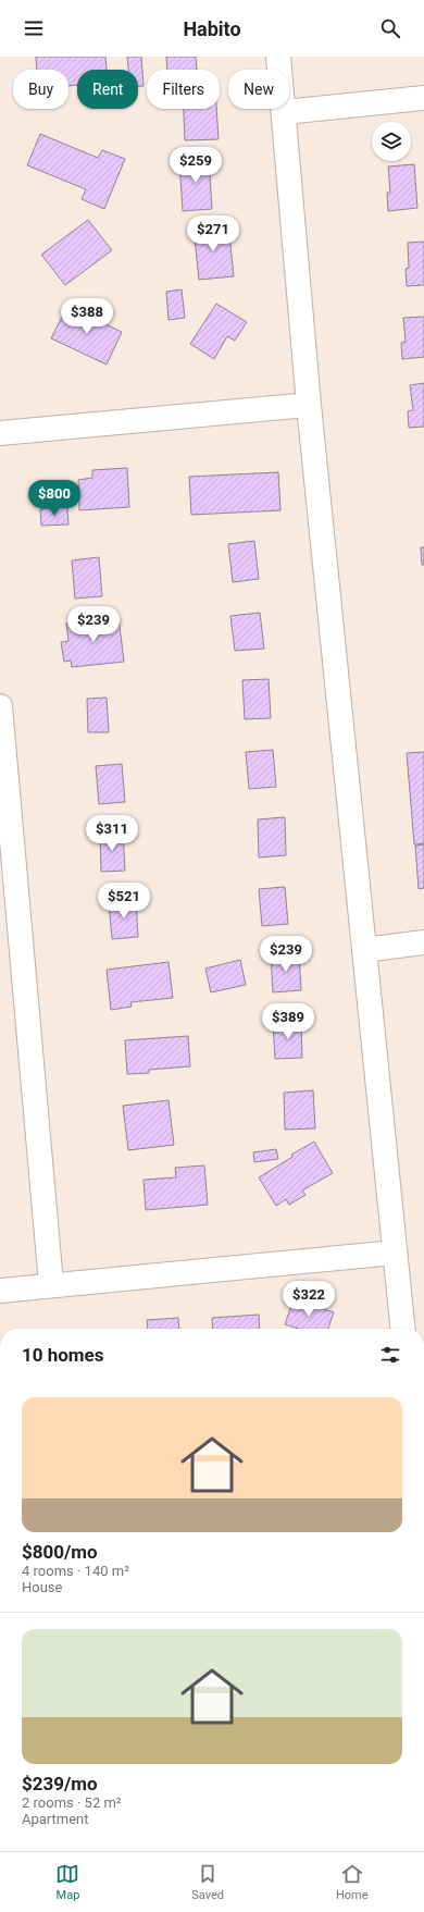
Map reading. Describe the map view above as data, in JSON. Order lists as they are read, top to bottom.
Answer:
{
  "page": {
    "header": "Habito",
    "chip": [
      "Buy",
      "Rent",
      "Filters",
      "New"
    ],
    "price": [
      "$259",
      "$271",
      "$388",
      "$800",
      "$239",
      "$311",
      "$521",
      "$239",
      "$389",
      "$322"
    ],
    "heading": "10 homes",
    "list": [
      {
        "name": "$800/mo",
        "note": "4 rooms · 140 m² · House"
      },
      {
        "name": "$239/mo",
        "note": "2 rooms · 52 m² · Apartment"
      }
    ],
    "tabs": ["Map", "Saved", "Home"]
  }
}
